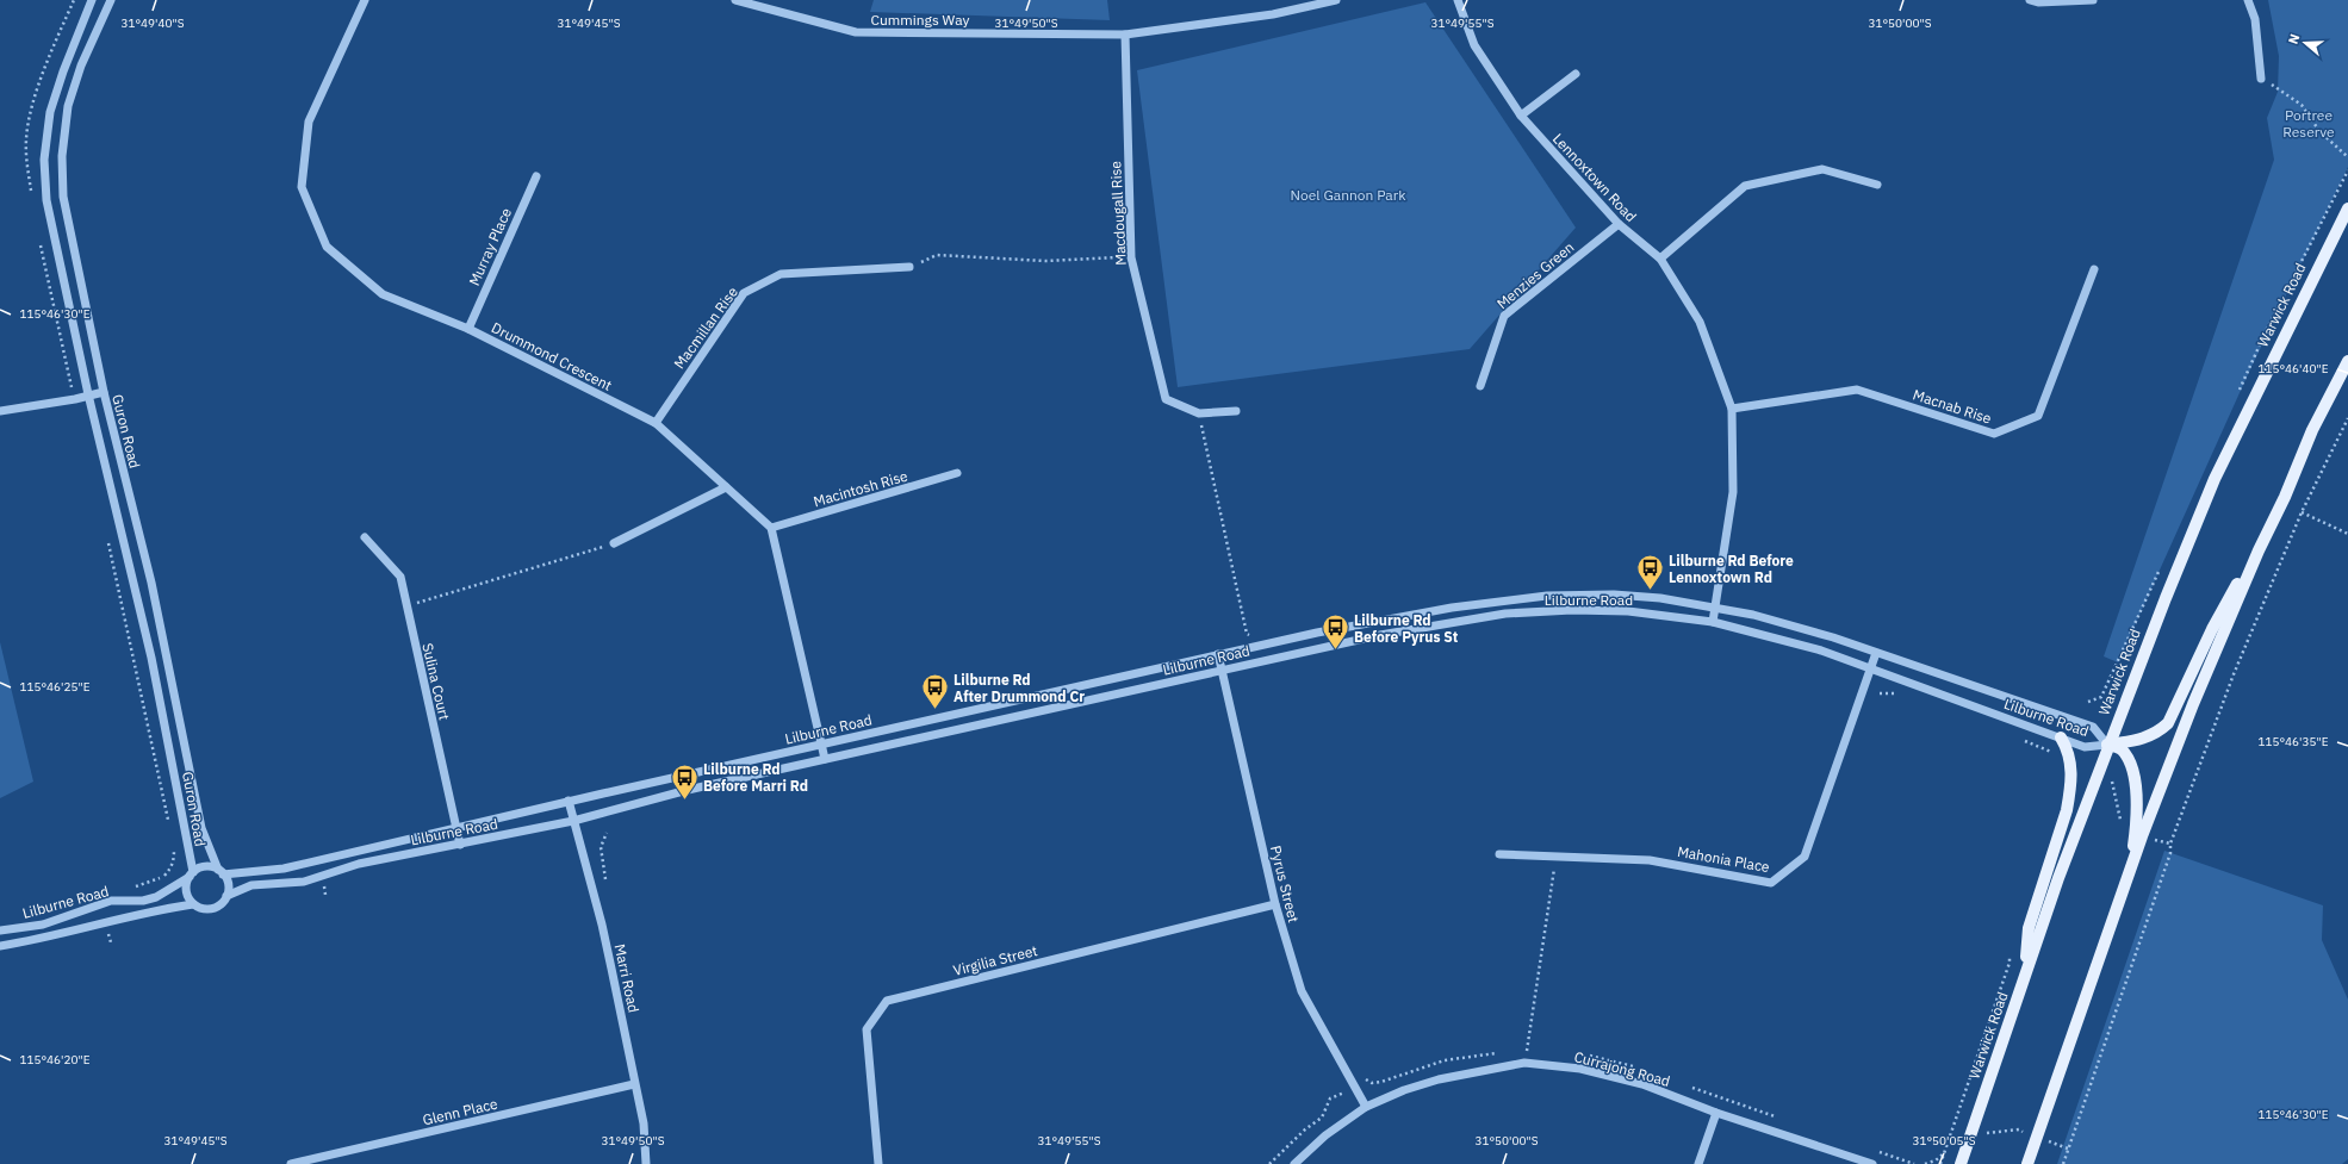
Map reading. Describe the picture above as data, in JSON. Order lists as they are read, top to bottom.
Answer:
{
  "streets": {
    "main road": ["Warwick Road"],
    "street": [
      "Cummings Way",
      "Lennoxtown Road",
      "Macdougall Rise",
      "Murray Place",
      "Menzies Green",
      "Macmillan Rise",
      "Drummond Crescent",
      "Macnab Rise",
      "Guron Road",
      "Macintosh Rise",
      "Lilburne Road",
      "Sulina Court",
      "Mahonia Place",
      "Pyrus Street",
      "Virgilia Street",
      "Marri Road",
      "Currajong Road",
      "Glenn Place"
    ]
  },
  "crossings": [
    ["Cummings Way", "Macdougall Rise"],
    ["Lennoxtown Road", "Menzies Green"],
    ["Lennoxtown Road", "Macnab Rise"],
    ["Lennoxtown Road", "Lilburne Road"],
    ["Murray Place", "Drummond Crescent"],
    ["Warwick Road", "Lilburne Road"],
    ["Macmillan Rise", "Drummond Crescent"],
    ["Drummond Crescent", "Macintosh Rise"],
    ["Guron Road", "Lilburne Road"],
    ["Lilburne Road", "Sulina Court"],
    ["Lilburne Road", "Mahonia Place"],
    ["Lilburne Road", "Pyrus Street"],
    ["Lilburne Road", "Marri Road"],
    ["Pyrus Street", "Virgilia Street"],
    ["Pyrus Street", "Currajong Road"],
    ["Marri Road", "Glenn Place"]
  ],
  "parks": ["Portree Reserve", "Noel Gannon Park"],
  "places": {
    "bus stop": [
      "Lilburne Rd Before Lennoxtown Rd",
      "Lilburne Rd Before Pyrus St",
      "Lilburne Rd After Drummond Cr",
      "Lilburne Rd Before Marri Rd"
    ]
  },
  "north": "left",
  "coordinates": [
    "31°49'40\"S",
    "31°49'45\"S",
    "31°49'50\"S",
    "31°49'55\"S",
    "31°50'00\"S",
    "115°46'30\"E",
    "115°46'40\"E",
    "115°46'25\"E",
    "115°46'35\"E",
    "115°46'20\"E",
    "31°50'05\"S"
  ]
}
